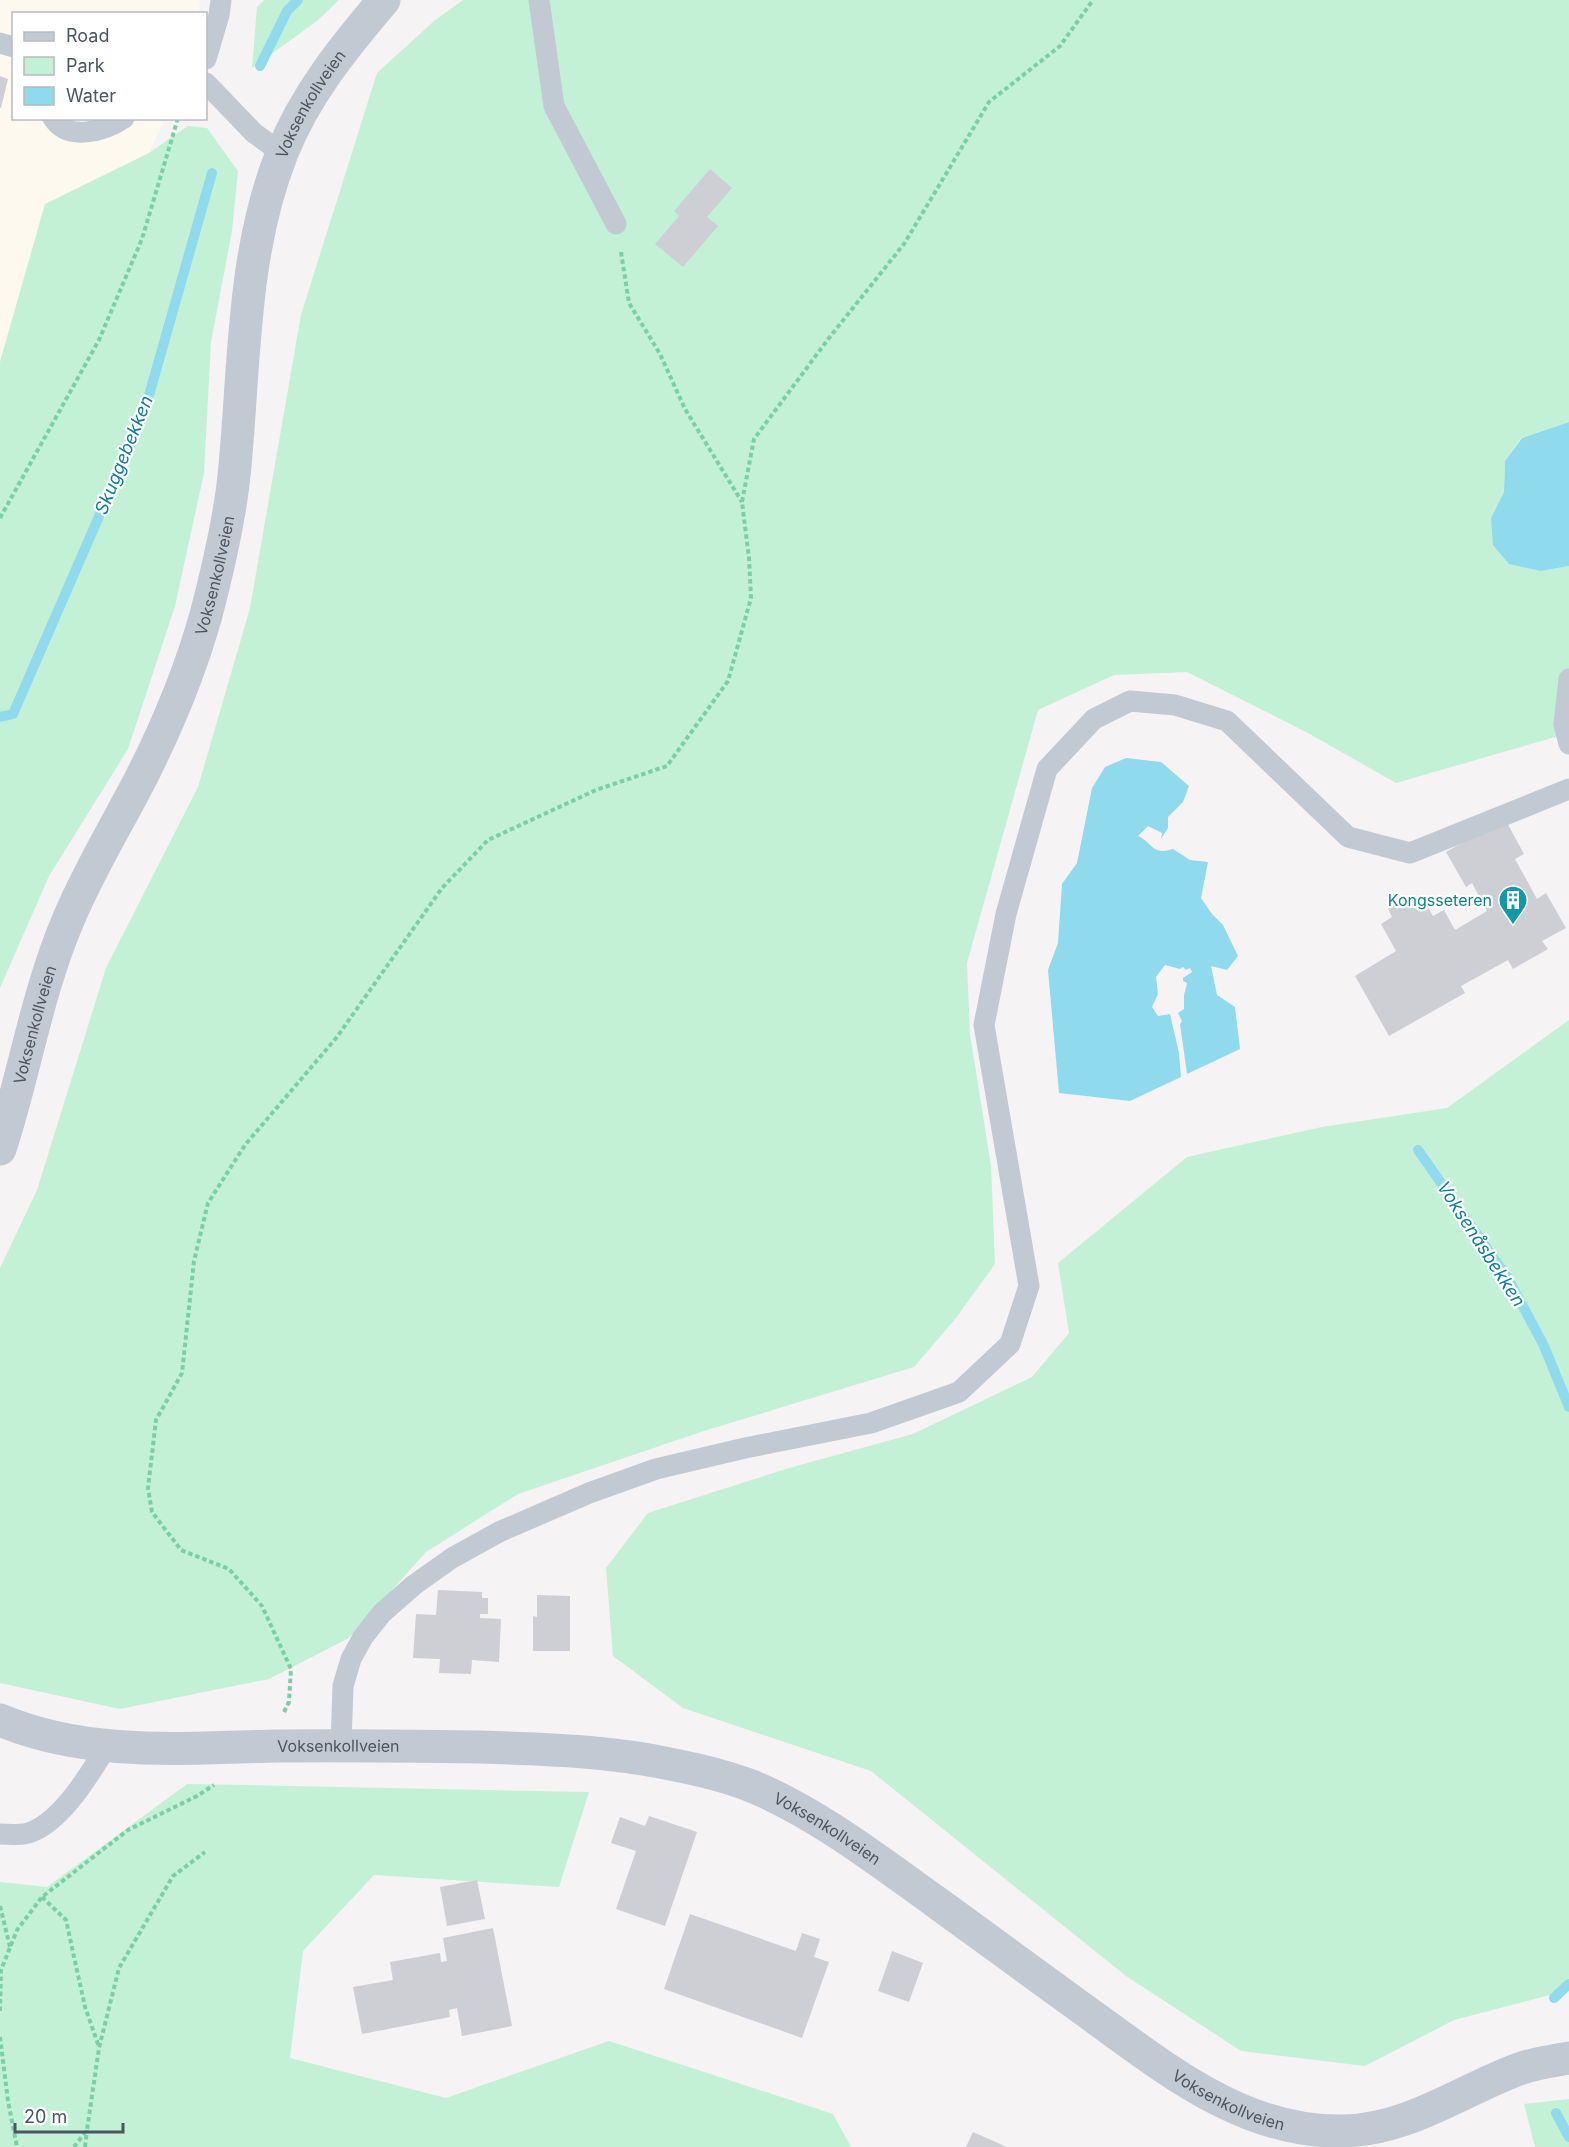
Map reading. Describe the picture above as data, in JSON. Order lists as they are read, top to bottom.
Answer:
{
  "streets": {
    "street": ["Voksenkollveien"]
  },
  "water": ["Skuggebekken", "Voksenåsbekken"],
  "places": {
    "building": ["Kongsseteren"]
  },
  "legend": ["Road", "Park", "Water"],
  "scale_bar": "20 m"
}
